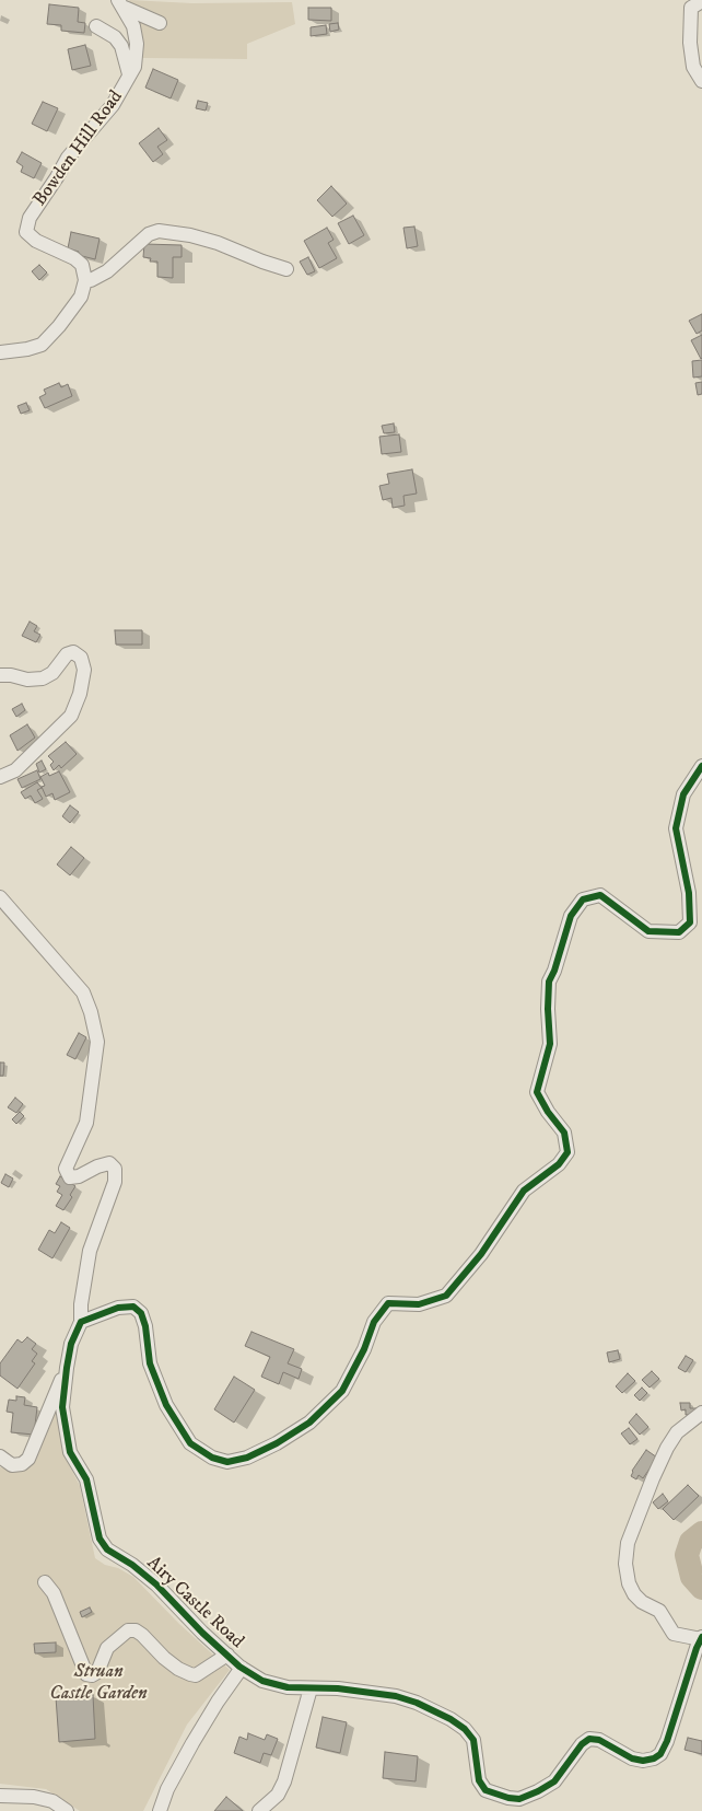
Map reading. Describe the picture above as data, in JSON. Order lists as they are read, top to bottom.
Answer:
{
  "streets": {
    "street": ["Bowden Hill Road", "Airy Castle Road"]
  },
  "parks": ["Struan Castle Garden"]
}
